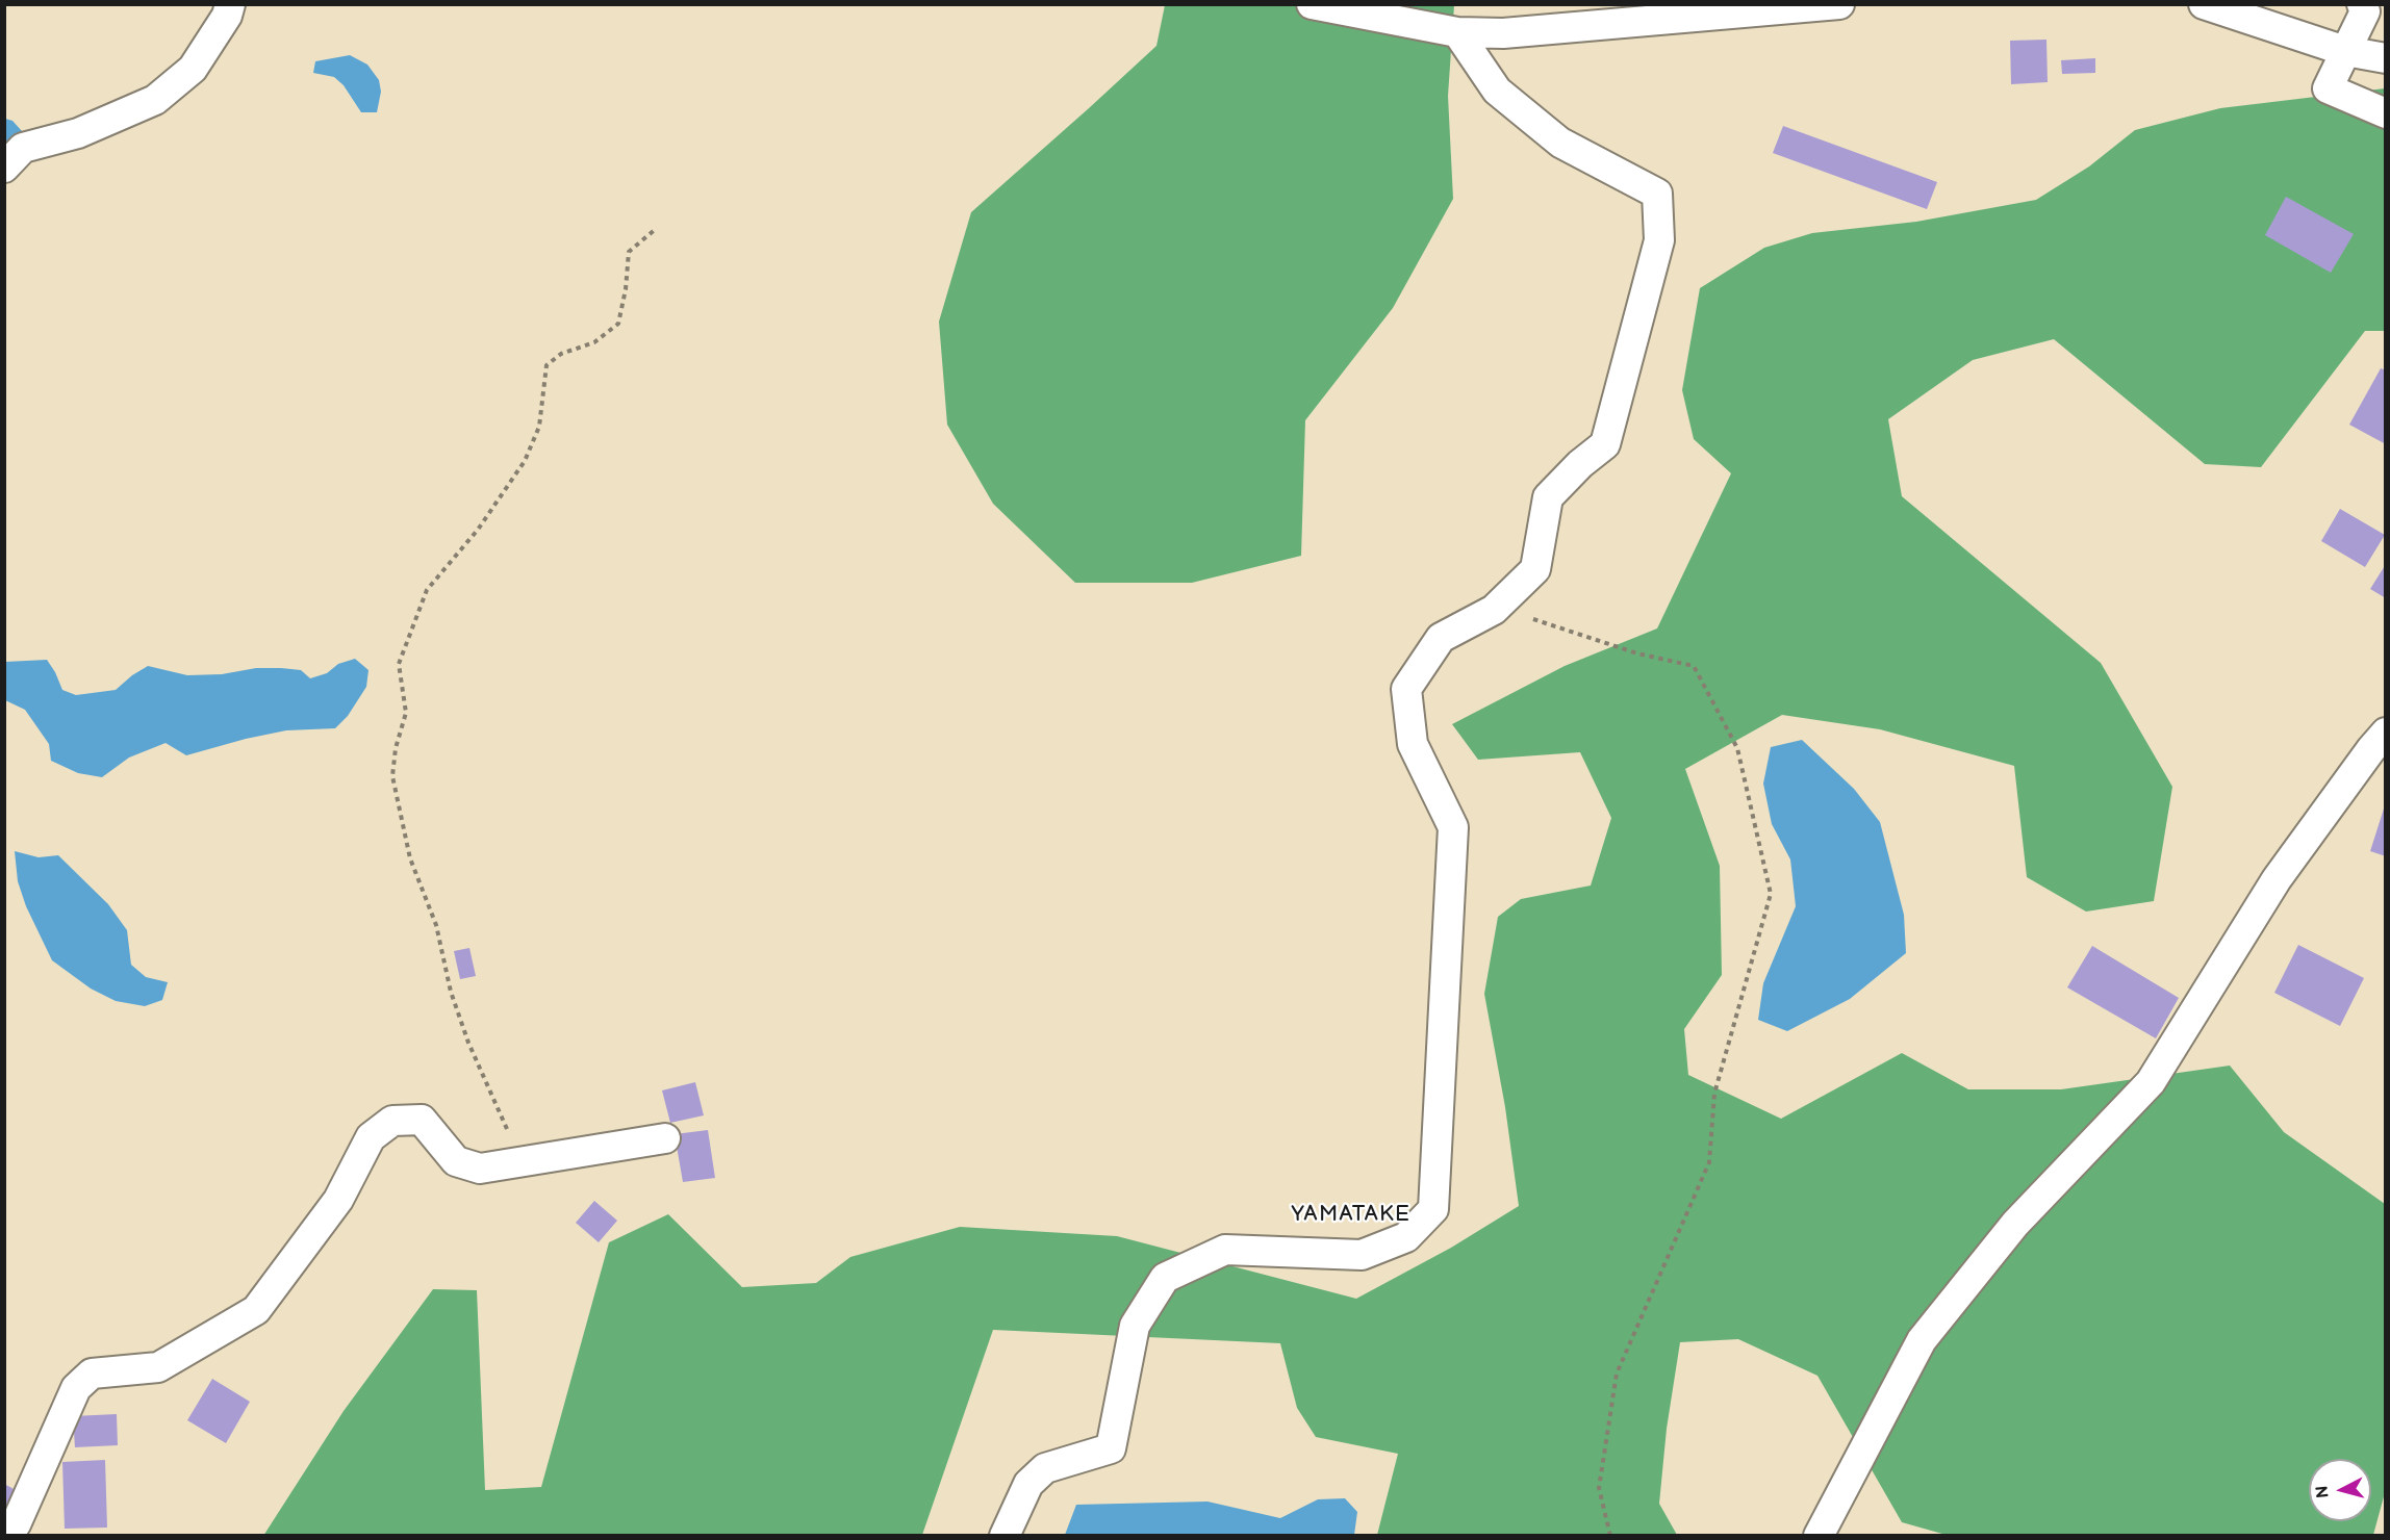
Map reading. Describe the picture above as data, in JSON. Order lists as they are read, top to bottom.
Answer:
{
  "districts": ["YAMATAKE"],
  "north": "left"
}
